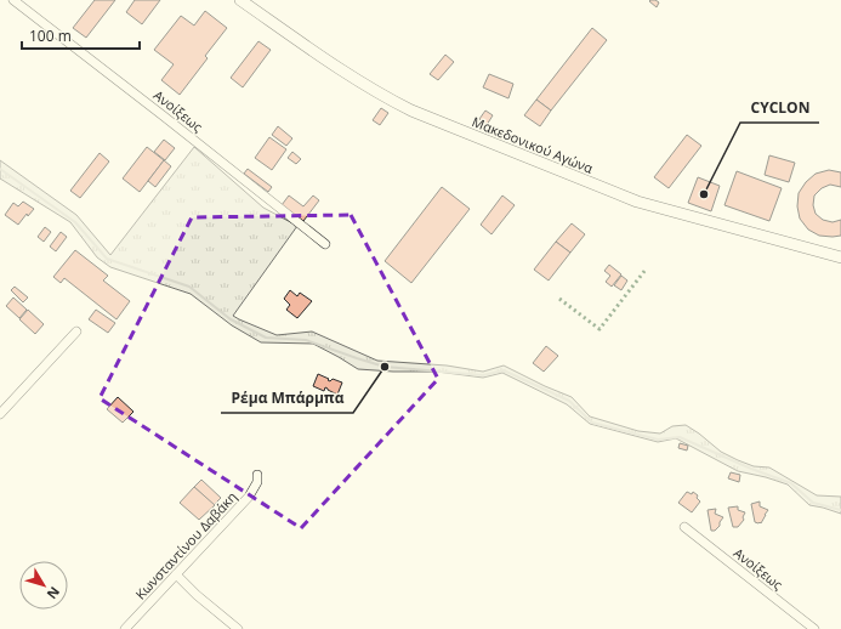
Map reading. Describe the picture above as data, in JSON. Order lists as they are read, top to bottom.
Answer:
{
  "streets": {
    "main road": ["Μακεδονικού Αγώνα"],
    "street": ["Ανοίξεως", "Κωνσταντίνου Δαβάκη"]
  },
  "places": ["CYCLON", "Ρέμα Μπάρμπα"],
  "scale_bar": "100 m",
  "north": "bottom right"
}
